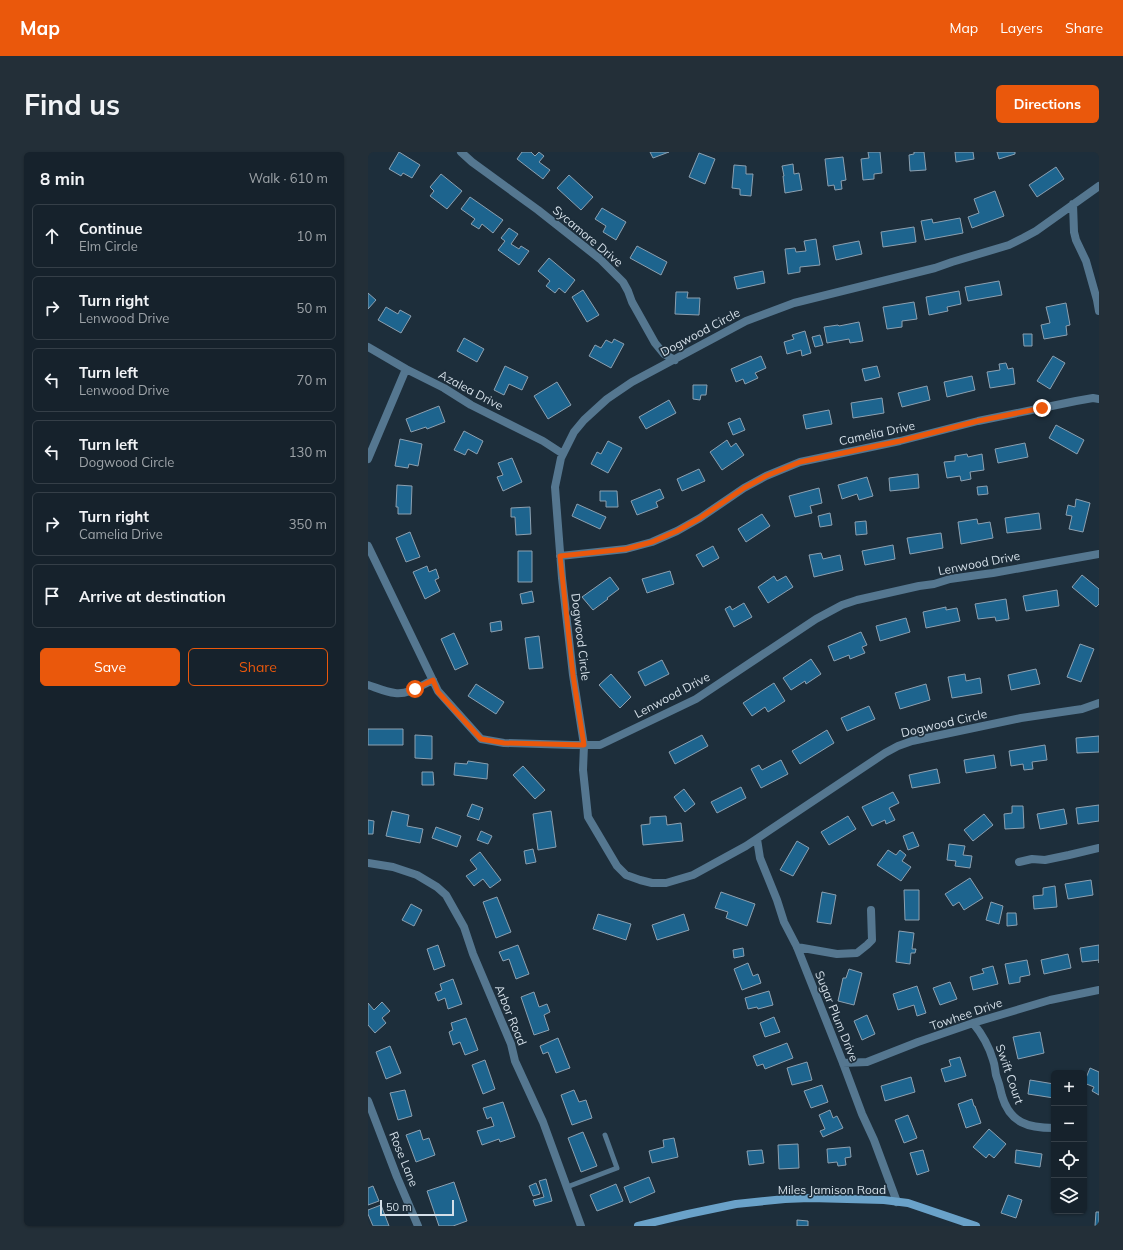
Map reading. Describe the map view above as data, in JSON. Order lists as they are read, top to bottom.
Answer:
{
  "streets": {
    "main road": ["Miles Jamison Road"],
    "street": [
      "Sycamore Drive",
      "Dogwood Circle",
      "Azalea Drive",
      "Camelia Drive",
      "Lenwood Drive",
      "Towhee Drive",
      "Arbor Road",
      "Sugar Plum Drive",
      "Swift Court",
      "Rose Lane"
    ]
  },
  "crossings": [
    ["Sycamore Drive", "Dogwood Circle"],
    ["Dogwood Circle", "Azalea Drive"],
    ["Dogwood Circle", "Camelia Drive"],
    ["Dogwood Circle", "Lenwood Drive"],
    ["Dogwood Circle", "Sugar Plum Drive"],
    ["Towhee Drive", "Sugar Plum Drive"],
    ["Towhee Drive", "Swift Court"],
    ["Sugar Plum Drive", "Miles Jamison Road"]
  ],
  "scale_bar": "50 m",
  "page": {
    "header": "Map",
    "nav": ["Map", "Layers", "Share"],
    "buttons": [
      "Directions",
      ["Save", "Share"]
    ],
    "title": "Find us",
    "heading": ["8 min", "Walk · 610 m"],
    "list": [
      ["Continue", "Elm Circle", "10 m"],
      ["Turn right", "Lenwood Drive", "50 m"],
      ["Turn left", "Lenwood Drive", "70 m"],
      ["Turn left", "Dogwood Circle", "130 m"],
      ["Turn right", "Camelia Drive", "350 m"],
      "Arrive at destination"
    ],
    "map_buttons": ["+", "−"],
    "scale": "50 m"
  }
}
